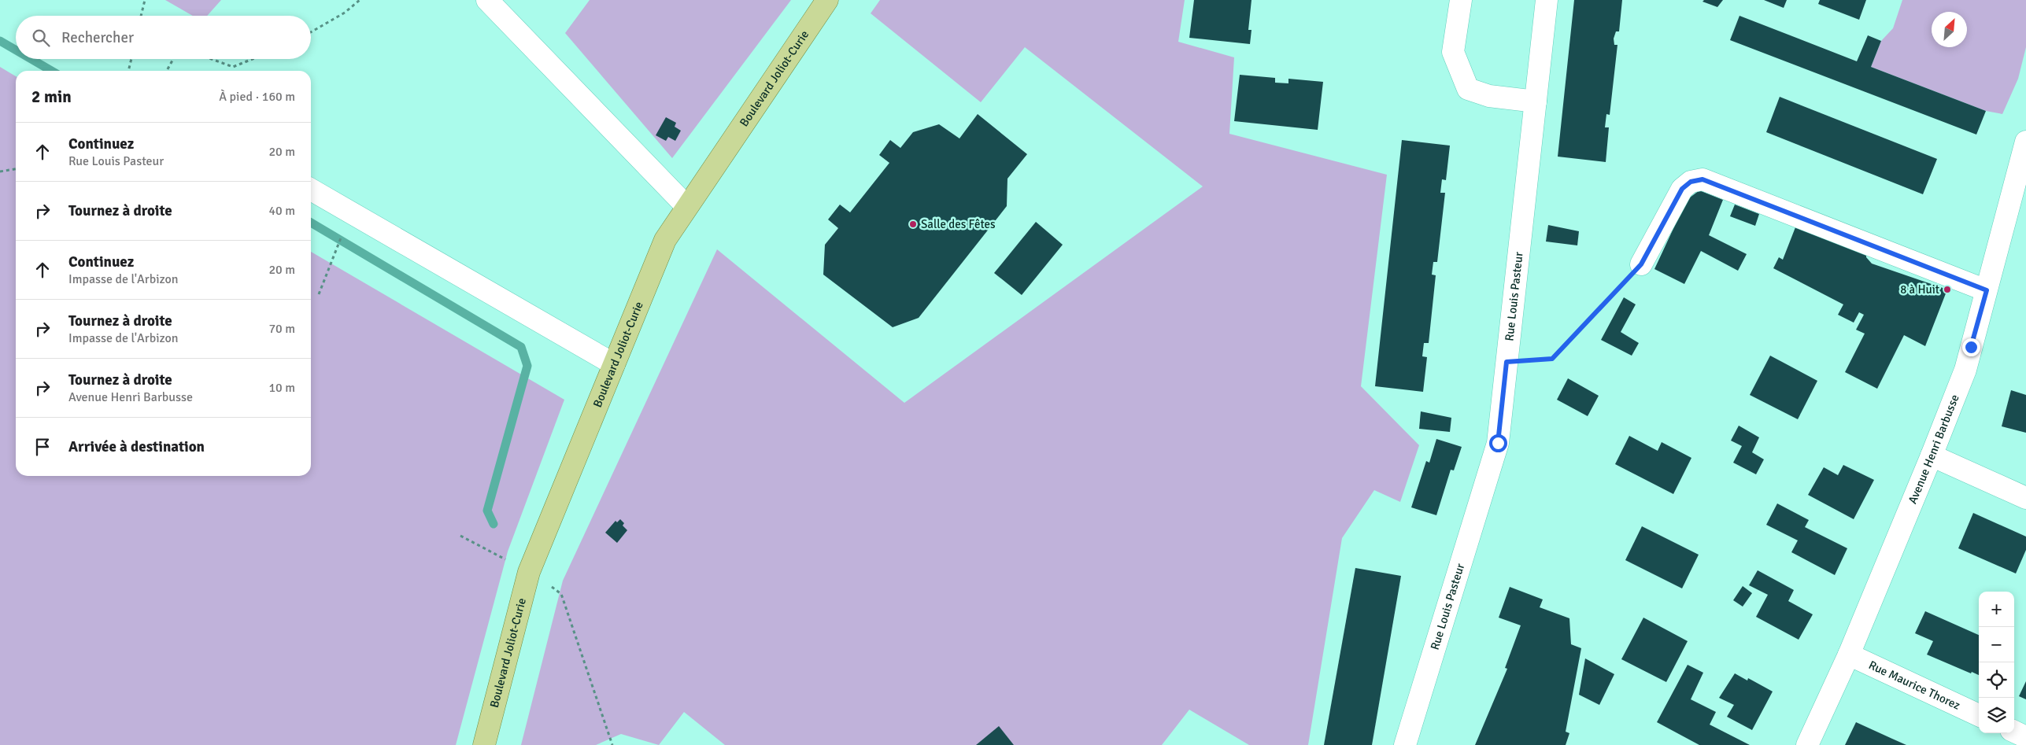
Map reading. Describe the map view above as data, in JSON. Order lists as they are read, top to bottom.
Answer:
{
  "streets": {
    "main road": ["Boulevard Joliot-Curie"],
    "street": ["Rue Louis Pasteur", "Avenue Henri Barbusse", "Rue Maurice Thorez"]
  },
  "crossings": [
    ["Avenue Henri Barbusse", "Rue Maurice Thorez"]
  ],
  "places": ["Salle des Fêtes", "8 à Huit"],
  "north": "top right",
  "page": {
    "search": "Rechercher",
    "heading": ["2 min", "À pied · 160 m"],
    "list": [
      ["Continuez", "Rue Louis Pasteur", "20 m"],
      ["Tournez à droite", "40 m"],
      ["Continuez", "Impasse de l'Arbizon", "20 m"],
      ["Tournez à droite", "Impasse de l'Arbizon", "70 m"],
      ["Tournez à droite", "Avenue Henri Barbusse", "10 m"],
      "Arrivée à destination"
    ],
    "map_buttons": ["+", "−"]
  }
}
